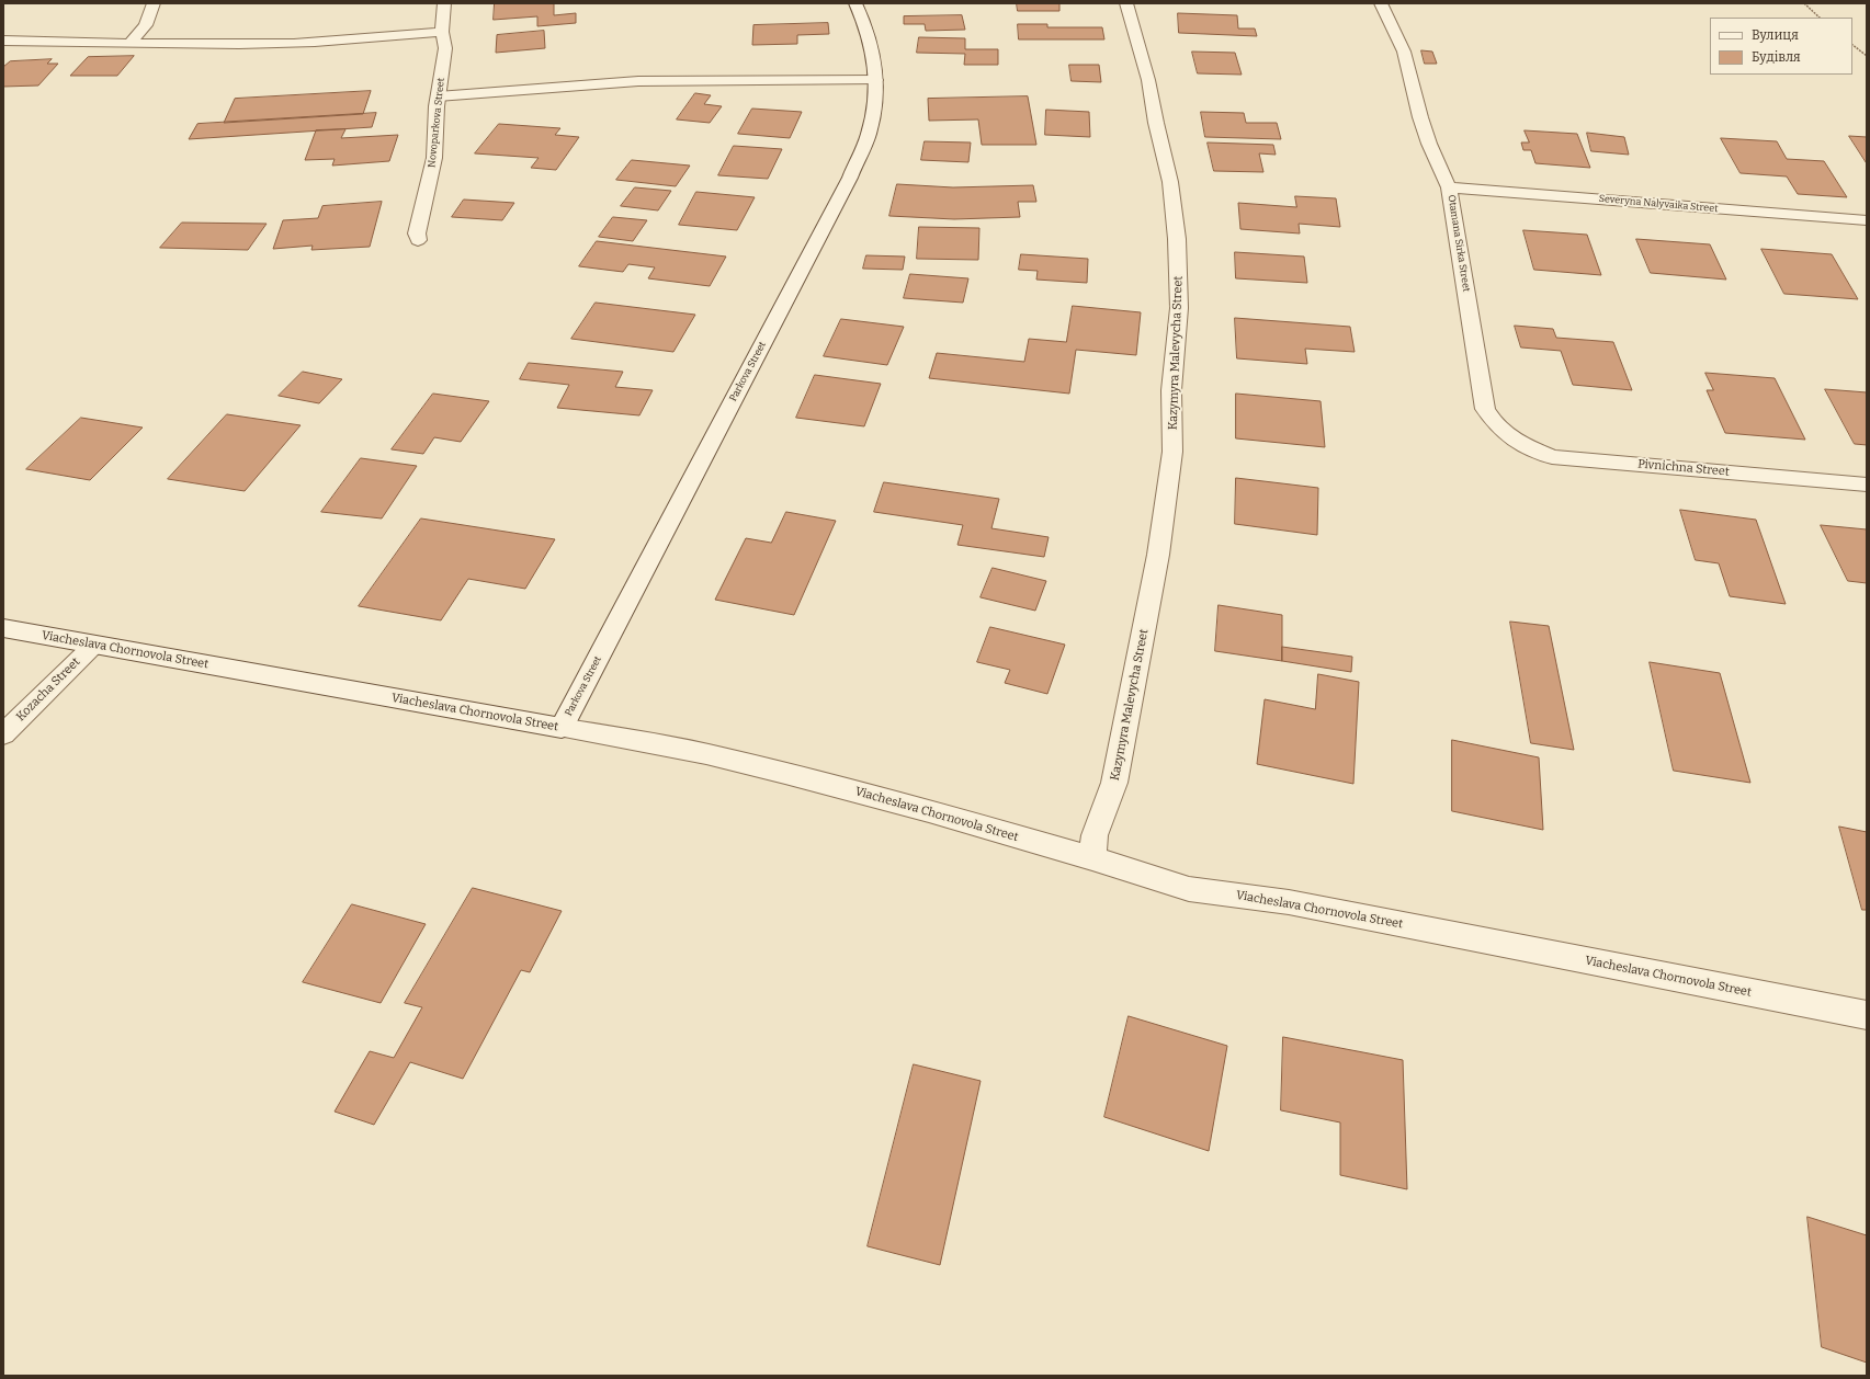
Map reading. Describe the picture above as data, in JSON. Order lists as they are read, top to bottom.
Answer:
{
  "streets": {
    "street": [
      "Novoparkova Street",
      "Severyna Nalyvaika Street",
      "Otamana Sirka Street",
      "Kazymyra Malevycha Street",
      "Parkova Street",
      "Pivnichna Street",
      "Viacheslava Chornovola Street"
    ],
    "lane": ["Kozacha Street"]
  },
  "crossings": [
    ["Severyna Nalyvaika Street", "Otamana Sirka Street"],
    ["Otamana Sirka Street", "Pivnichna Street"],
    ["Kazymyra Malevycha Street", "Viacheslava Chornovola Street"],
    ["Parkova Street", "Viacheslava Chornovola Street"],
    ["Viacheslava Chornovola Street", "Kozacha Street"]
  ],
  "legend": ["Вулиця", "Будівля"]
}
